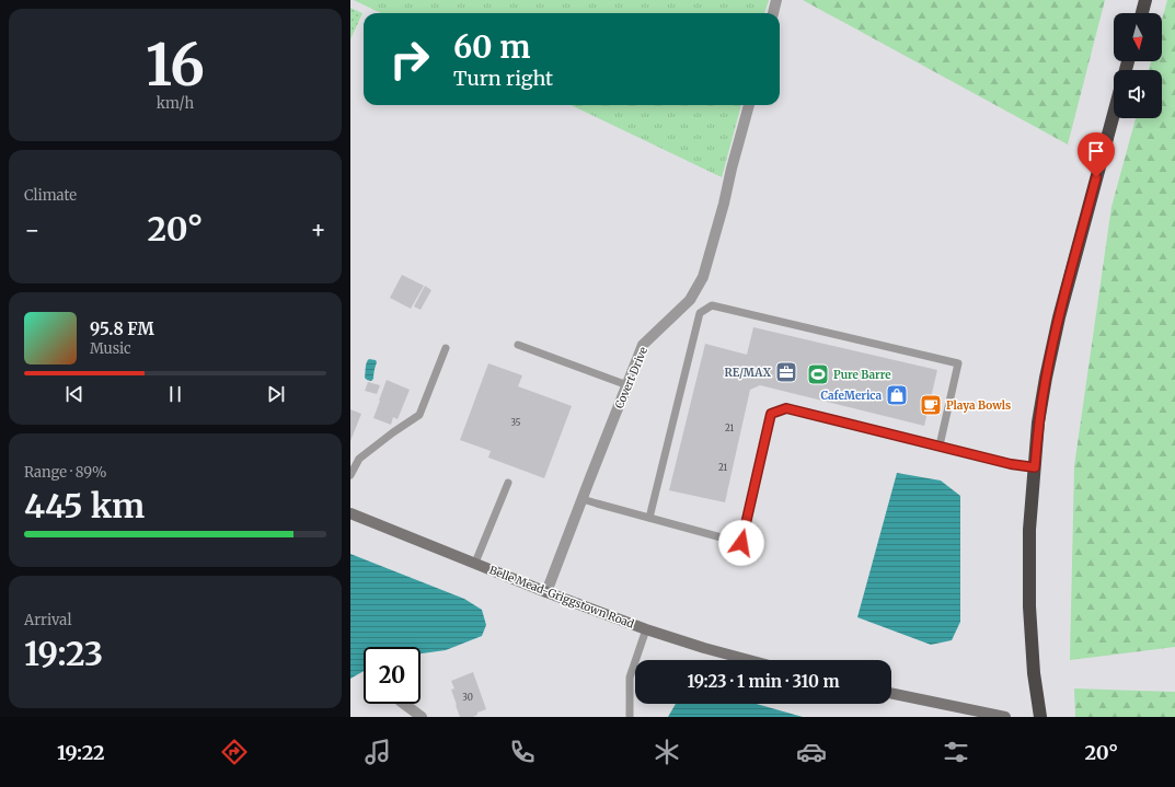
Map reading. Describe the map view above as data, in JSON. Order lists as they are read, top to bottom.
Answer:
{
  "streets": {
    "street": ["Covert Drive", "Belle Mead-Griggstown Road"]
  },
  "crossings": [
    ["Covert Drive", "Belle Mead-Griggstown Road"]
  ],
  "places": {
    "office": ["RE/MAX"],
    "sports": ["Pure Barre"],
    "shop": ["CafeMerica"],
    "cafe": ["Playa Bowls"]
  },
  "house_numbers": [
    "35",
    "21",
    "21",
    "30"
  ],
  "north": "bottom",
  "page": {
    "tile": [
      ["16", "km/h"],
      "Climate",
      ["Range · 89%", "445 km"],
      ["Arrival", "19:23"]
    ],
    "turn": ["60 m", "Turn right"],
    "heat": ["−", "20°", "+"],
    "song": ["95.8 FM", "Music"],
    "limit": "20",
    "trip": "19:23 · 1 min · 310 m",
    "tabs": ["19:22", "20°"]
  }
}
